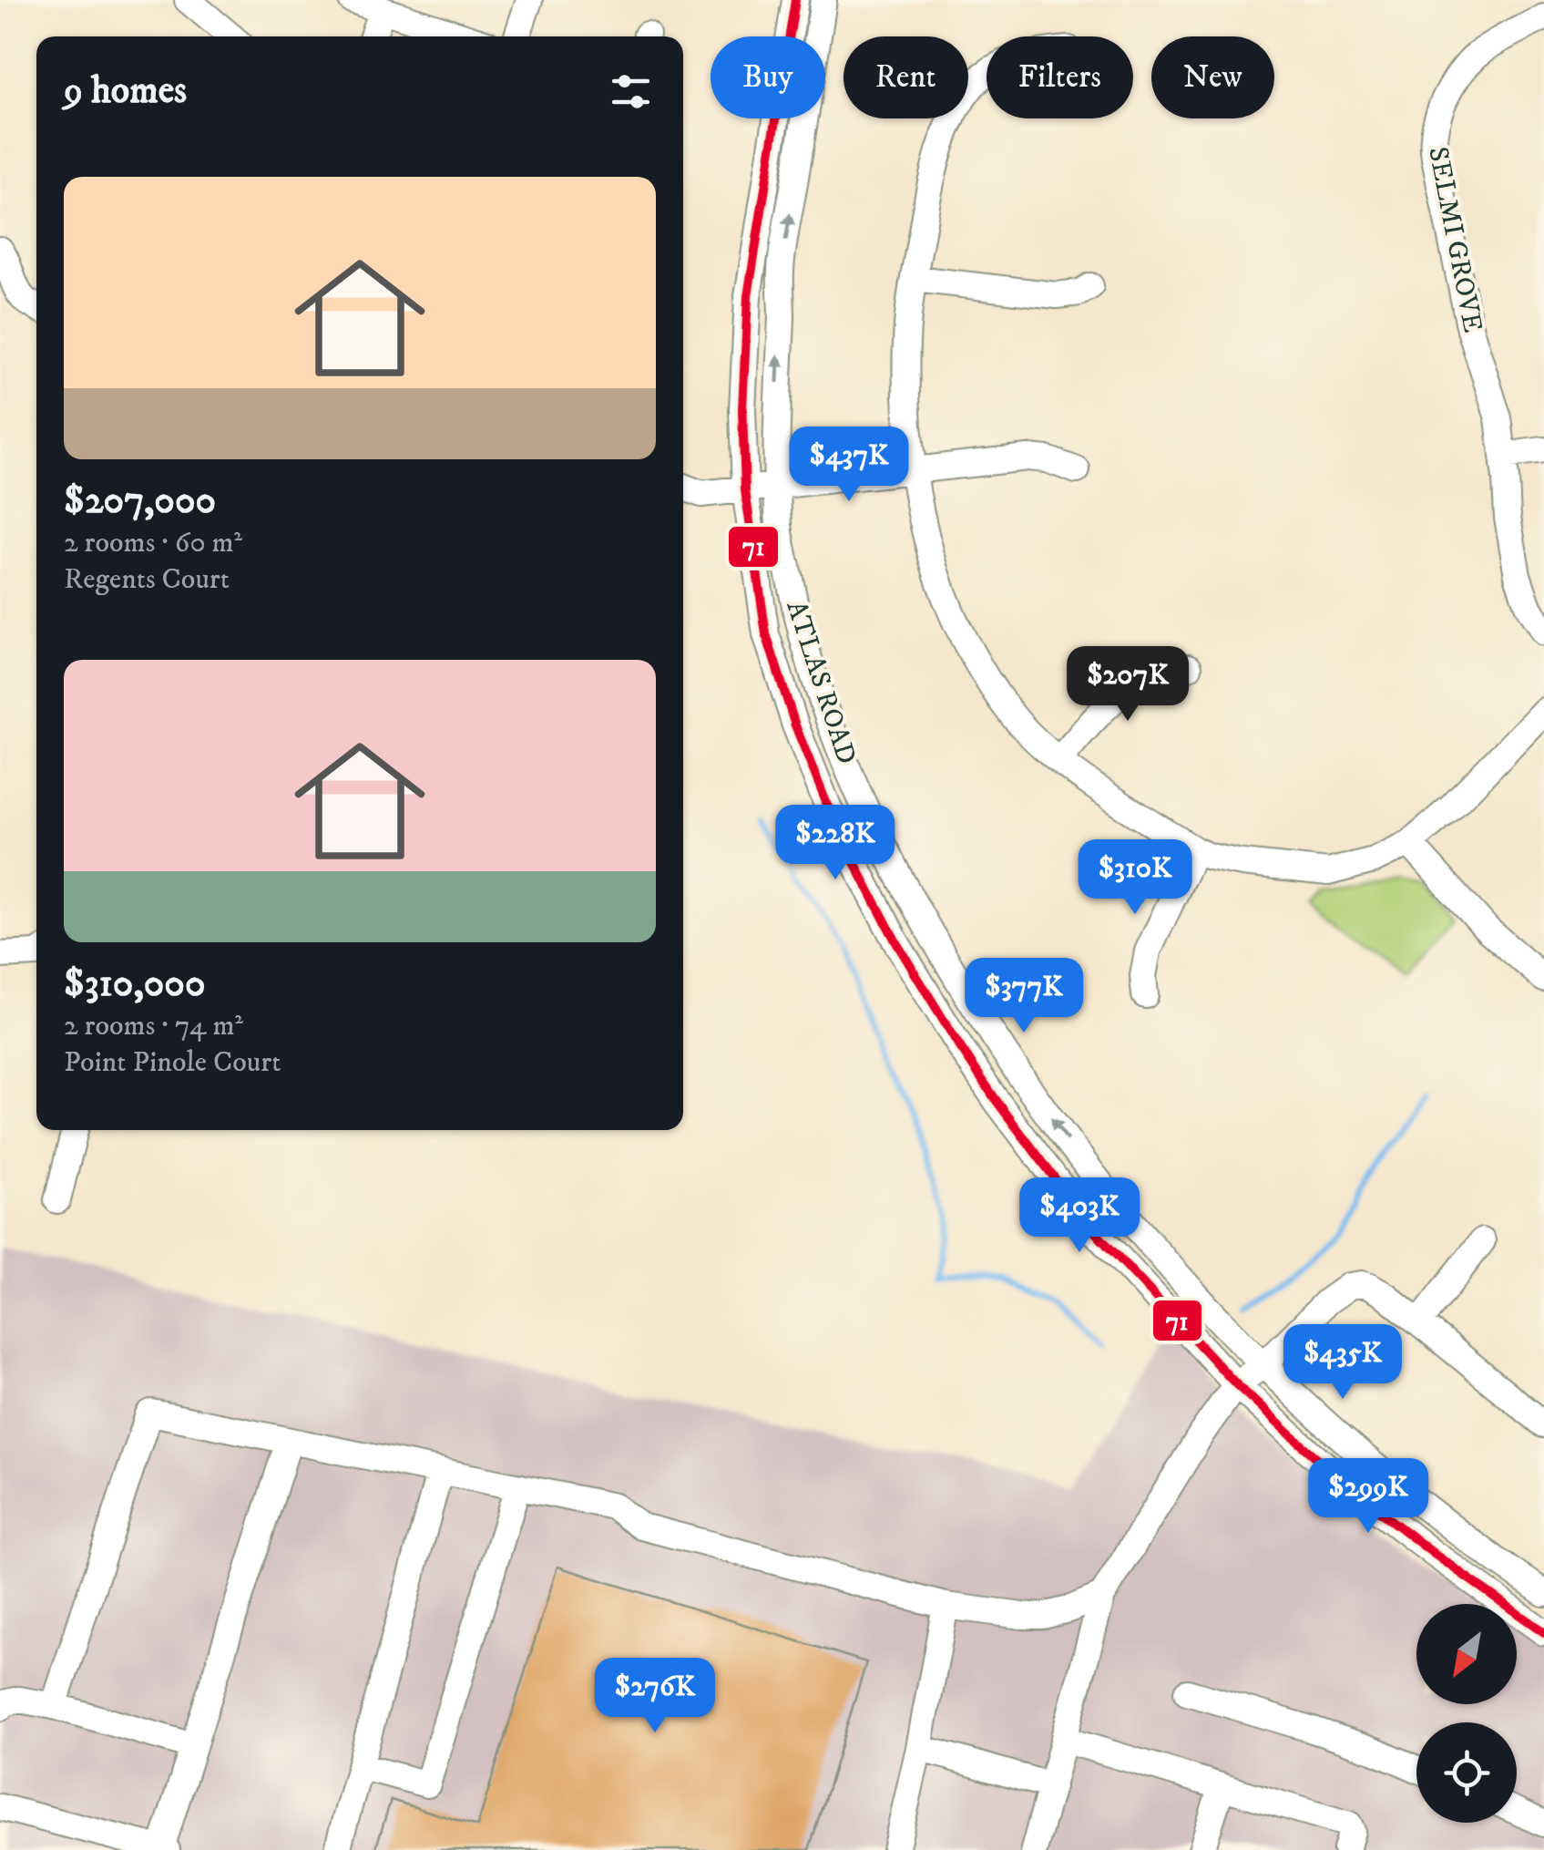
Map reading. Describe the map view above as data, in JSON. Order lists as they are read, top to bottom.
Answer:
{
  "streets": {
    "street": ["SELMI GROVE", "ATLAS ROAD"]
  },
  "lines": ["transit line 71"],
  "north": "bottom left",
  "page": {
    "chip": [
      "Buy",
      "Rent",
      "Filters",
      "New"
    ],
    "heading": "9 homes",
    "list": [
      {
        "name": "$207,000",
        "note": "2 rooms · 60 m² · Regents Court"
      },
      {
        "name": "$310,000",
        "note": "2 rooms · 74 m² · Point Pinole Court"
      }
    ],
    "price": [
      "$437K",
      "$207K",
      "$228K",
      "$310K",
      "$377K",
      "$403K",
      "$435K",
      "$299K",
      "$276K"
    ]
  }
}
